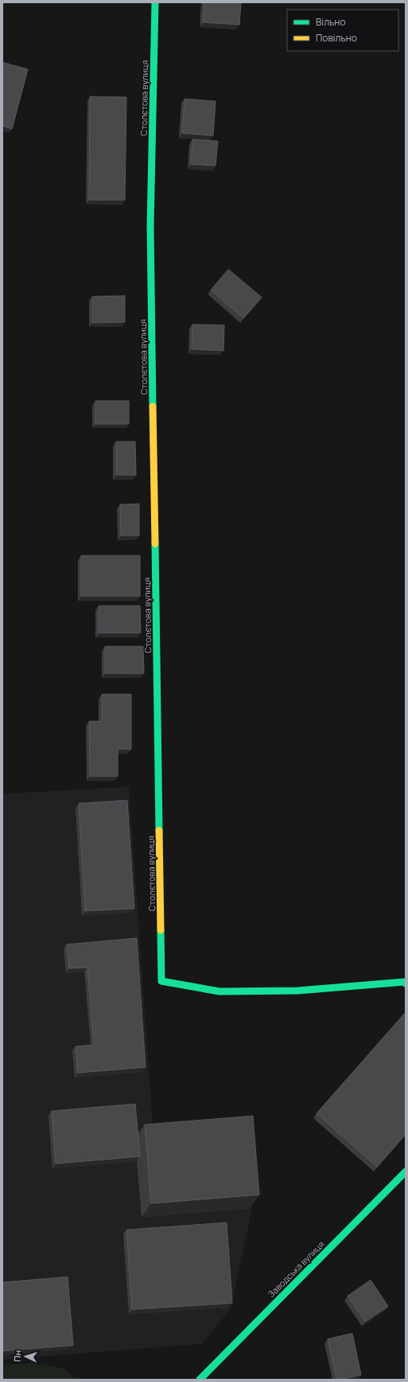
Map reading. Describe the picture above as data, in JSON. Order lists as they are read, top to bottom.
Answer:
{
  "streets": {
    "street": ["Столєтова вулиця", "Заводська вулиця"]
  },
  "legend": ["Вільно", "Повільно"],
  "north": "left"
}
